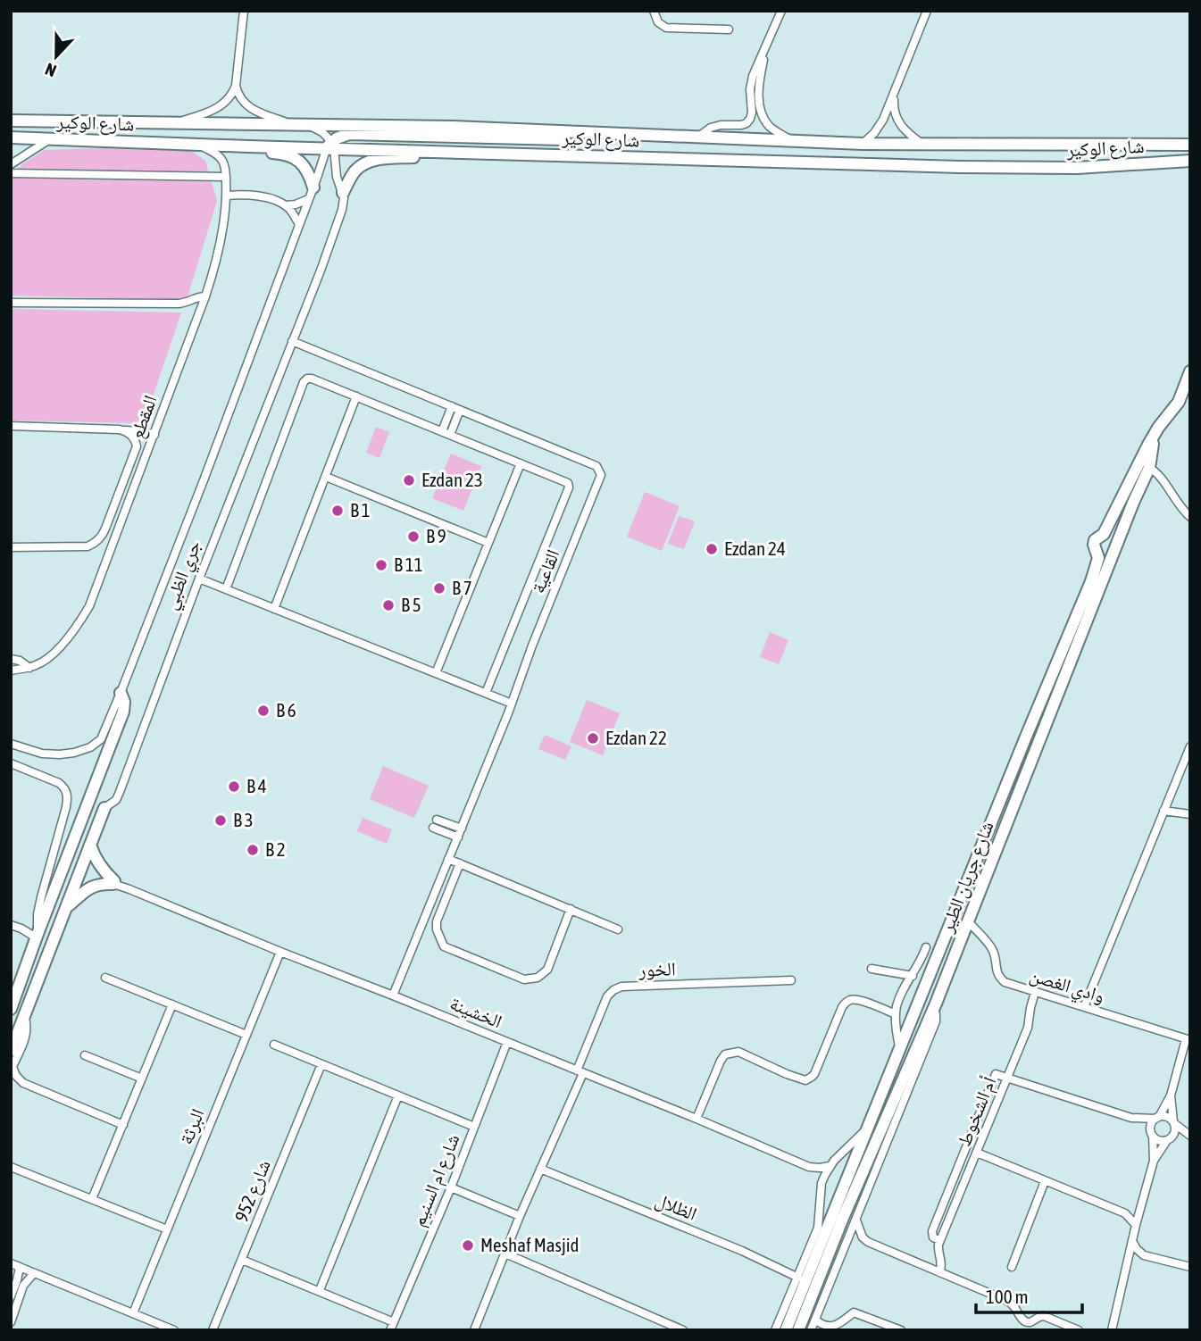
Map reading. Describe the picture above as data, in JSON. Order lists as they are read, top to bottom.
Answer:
{
  "streets": {
    "main road": ["شارع الوكير", "جري الظبي", "شارع جريان الطير"],
    "street": [
      "المقطع",
      "القاعية",
      "الخور",
      "وادي الغصن",
      "الخشينة",
      "أم الشخوط",
      "البرثة",
      "شارع ام السنيم",
      "شارع 952",
      "الظلال"
    ]
  },
  "crossings": [
    ["شارع الوكير", "المقطع"],
    ["شارع الوكير", "جري الظبي"],
    ["القاعية", "جري الظبي"],
    ["القاعية", "الخشينة"],
    ["شارع جريان الطير", "وادي الغصن"],
    ["شارع جريان الطير", "الخشينة"],
    ["شارع جريان الطير", "الظلال"],
    ["الخور", "الخشينة"],
    ["الخور", "الظلال"],
    ["وادي الغصن", "أم الشخوط"],
    ["الخشينة", "البرثة"],
    ["الخشينة", "شارع ام السنيم"]
  ],
  "places": [
    "Ezdan 23",
    "B 1",
    "B 9",
    "Ezdan 24",
    "B 11",
    "B 7",
    "B 5",
    "B 6",
    "Ezdan 22",
    "B 4",
    "B 3",
    "B 2",
    "Meshaf Masjid"
  ],
  "scale_bar": "100 m",
  "north": "bottom"
}
